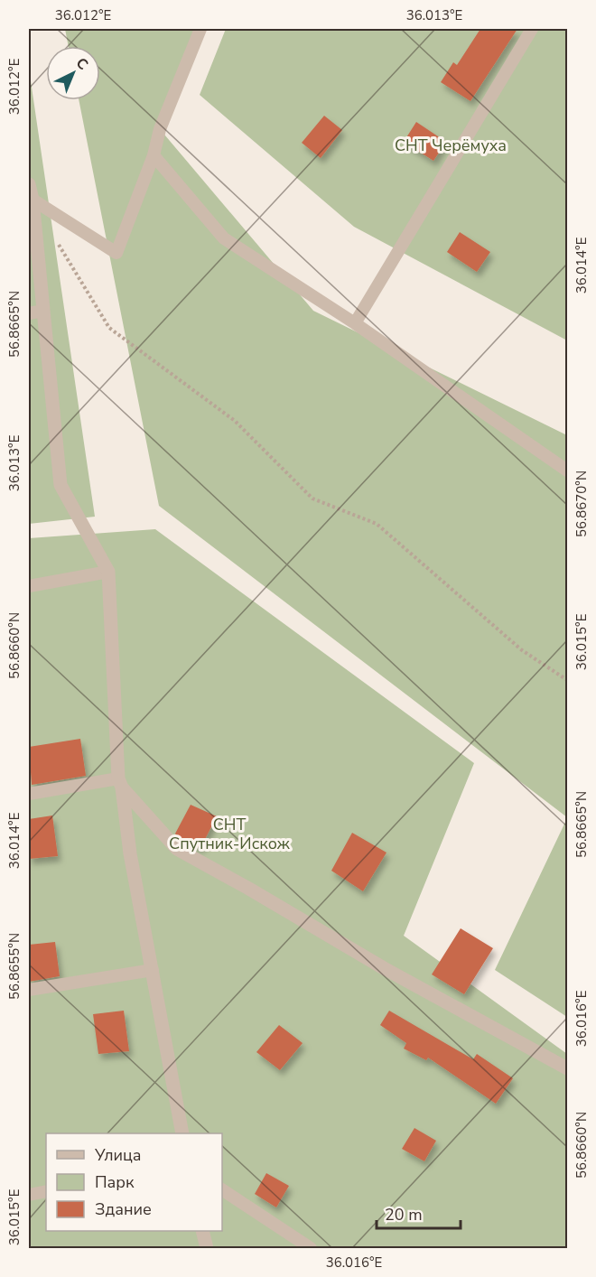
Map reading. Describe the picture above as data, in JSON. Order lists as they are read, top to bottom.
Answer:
{
  "parks": ["СНТ Черёмуха", "СНТ Спутник-Искож"],
  "legend": ["Улица", "Парк", "Здание"],
  "scale_bar": "20 m",
  "north": "top right",
  "coordinates": [
    "36.012°E",
    "36.013°E",
    "36.014°E",
    "56.8665°N",
    "56.8670°N",
    "36.015°E",
    "56.8660°N",
    "56.8655°N",
    "36.016°E"
  ]
}
